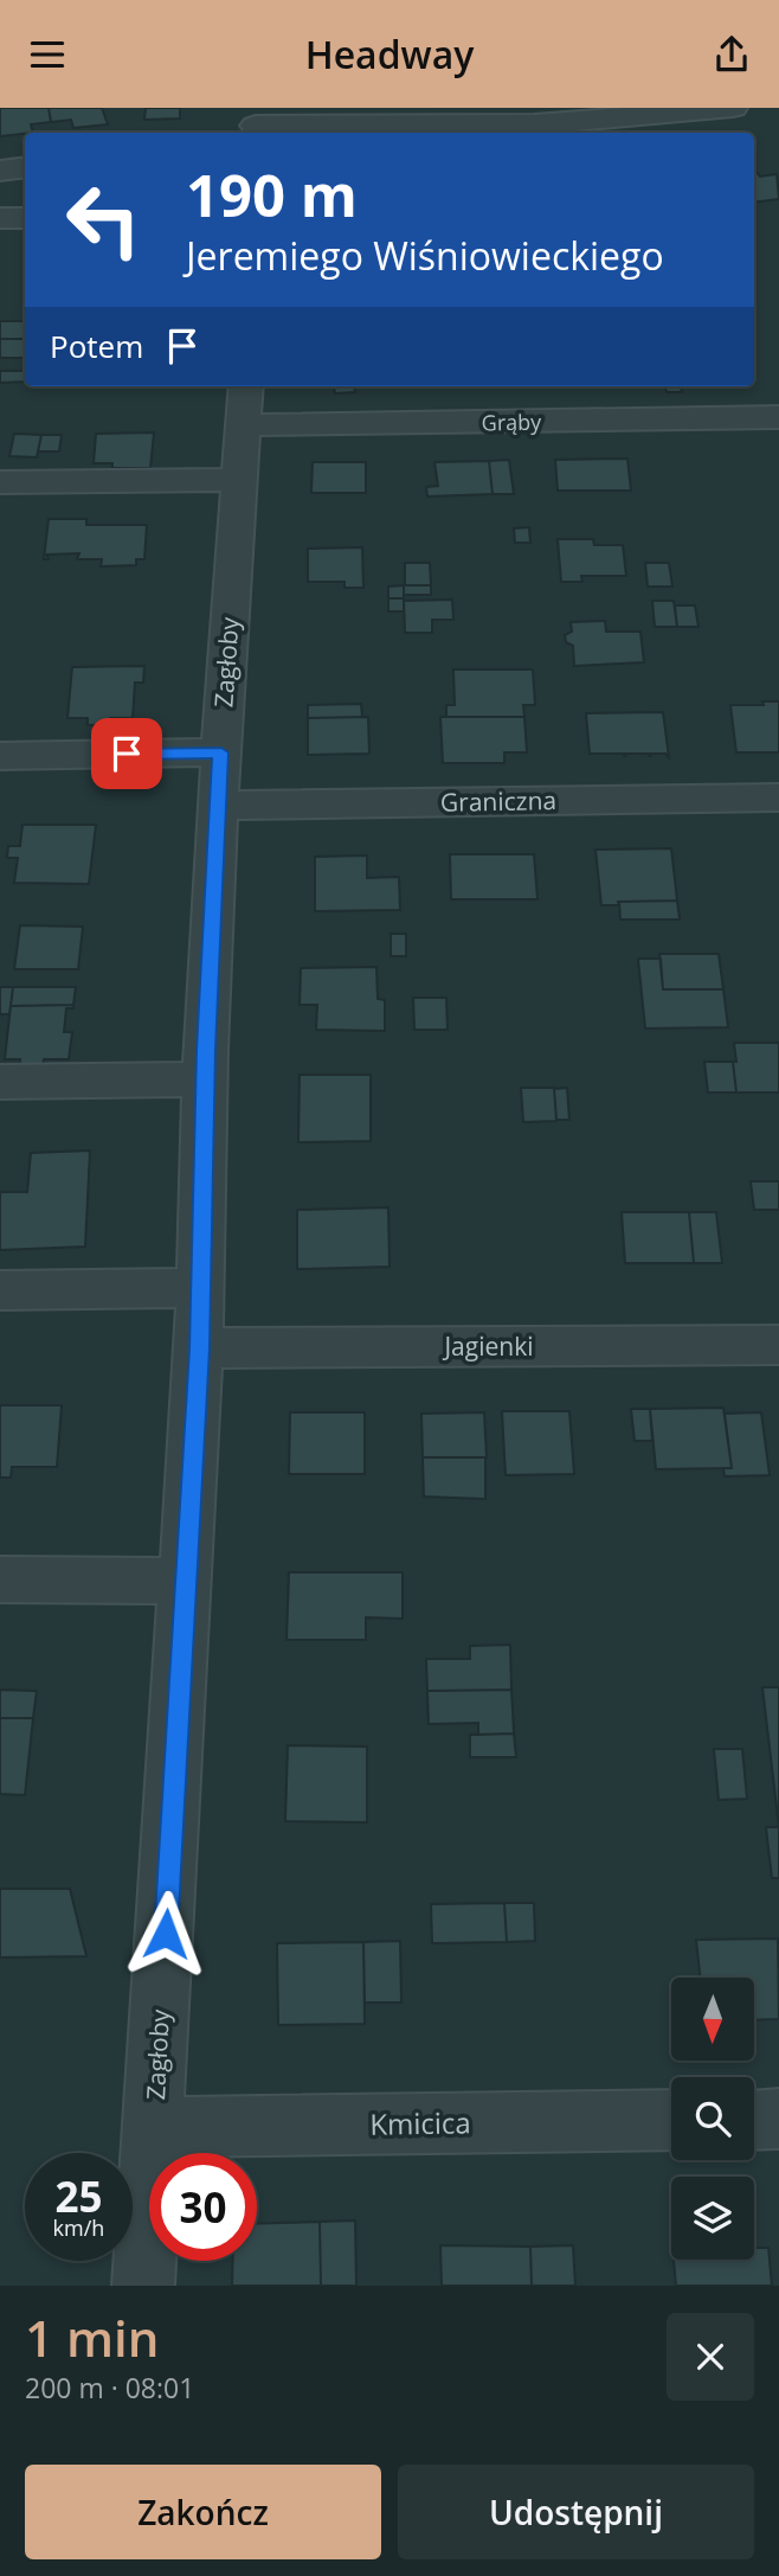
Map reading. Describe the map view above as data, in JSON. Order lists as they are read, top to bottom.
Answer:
{
  "streets": {
    "street": [
      "Grąby",
      "Zagłoby",
      "Graniczna",
      "Jagienki",
      "Kmicica"
    ]
  },
  "crossings": [
    ["Grąby", "Zagłoby"],
    ["Zagłoby", "Graniczna"],
    ["Zagłoby", "Jagienki"],
    ["Zagłoby", "Kmicica"]
  ],
  "north": "bottom",
  "page": {
    "header": "Headway",
    "turn": ["190 m", "Jeremiego Wiśniowieckiego"],
    "then": "Potem",
    "speed": "25 km/h",
    "limit": "30",
    "heading": ["1 min", "200 m · 08:01"],
    "buttons": ["Zakończ", "Udostępnij"]
  }
}
